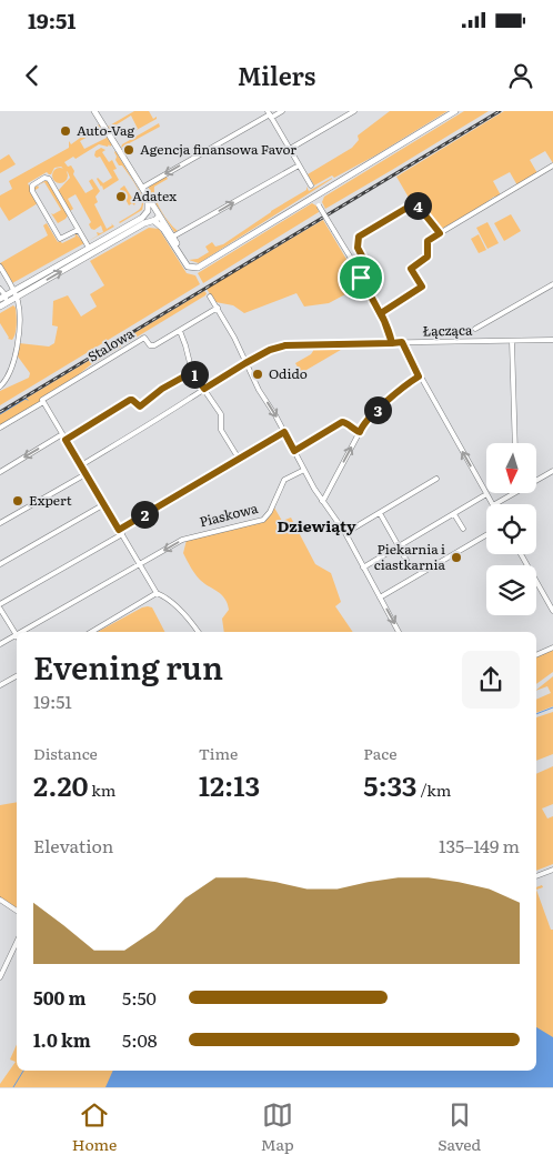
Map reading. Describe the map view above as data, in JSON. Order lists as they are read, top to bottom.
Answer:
{
  "streets": {
    "street": ["Łącząca", "Stalowa", "Piaskowa"]
  },
  "one_way": ["Piaskowa"],
  "districts": ["Dziewiąty"],
  "places": [
    "Auto-Vag",
    "Agencja finansowa Favor",
    "Adatex",
    "Odido",
    "Expert",
    "Piekarnia i ciastkarnia"
  ],
  "north": "bottom",
  "page": {
    "status": "19:51",
    "header": "Milers",
    "pins": [
      "4",
      "1",
      "3",
      "2"
    ],
    "heading": ["Evening run", "19:51"],
    "stats": [
      ["Distance", "2.20 km"],
      ["Time", "12:13"],
      ["Pace", "5:33 /km"]
    ],
    "chart": ["Elevation", "135–149 m"],
    "list": [
      {
        "name": "500 m",
        "note": "5:50"
      },
      {
        "name": "1.0 km",
        "note": "5:08"
      }
    ],
    "tabs": ["Home", "Map", "Saved"]
  }
}
